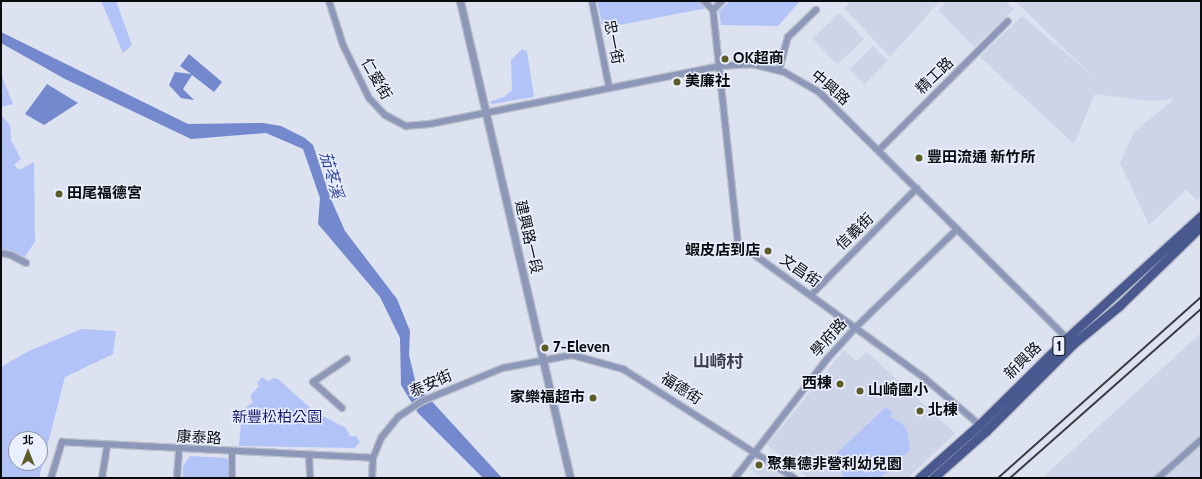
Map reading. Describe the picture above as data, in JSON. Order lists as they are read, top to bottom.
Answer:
{
  "streets": {
    "main road": ["1", "新興路"],
    "street": [
      "忠一街",
      "精工路",
      "仁愛街",
      "中興路",
      "信義街",
      "建興路一段",
      "文昌街",
      "學府路",
      "泰安街",
      "福德街",
      "康泰路"
    ]
  },
  "crossings": [
    ["忠一街", "中興路"],
    ["精工路", "中興路"],
    ["仁愛街", "中興路"],
    ["仁愛街", "建興路一段"],
    ["中興路", "信義街"],
    ["中興路", "建興路一段"],
    ["中興路", "文昌街"],
    ["中興路", "學府路"],
    ["中興路", "新興路"],
    ["信義街", "文昌街"],
    ["建興路一段", "泰安街"],
    ["建興路一段", "福德街"],
    ["文昌街", "學府路"],
    ["文昌街", "新興路"],
    ["學府路", "福德街"],
    ["泰安街", "福德街"],
    ["泰安街", "康泰路"]
  ],
  "districts": ["山崎村"],
  "water": ["茄苳溪"],
  "parks": ["新豐松柏公園"],
  "places": [
    "OK超商",
    "美廉社",
    "豐田流通 新竹所",
    "田尾福德宮",
    "蝦皮店到店",
    "7-Eleven",
    "西棟",
    "山崎國小",
    "家樂福超市",
    "北棟",
    "聚集德非營利幼兒園"
  ],
  "north": "top"
}
